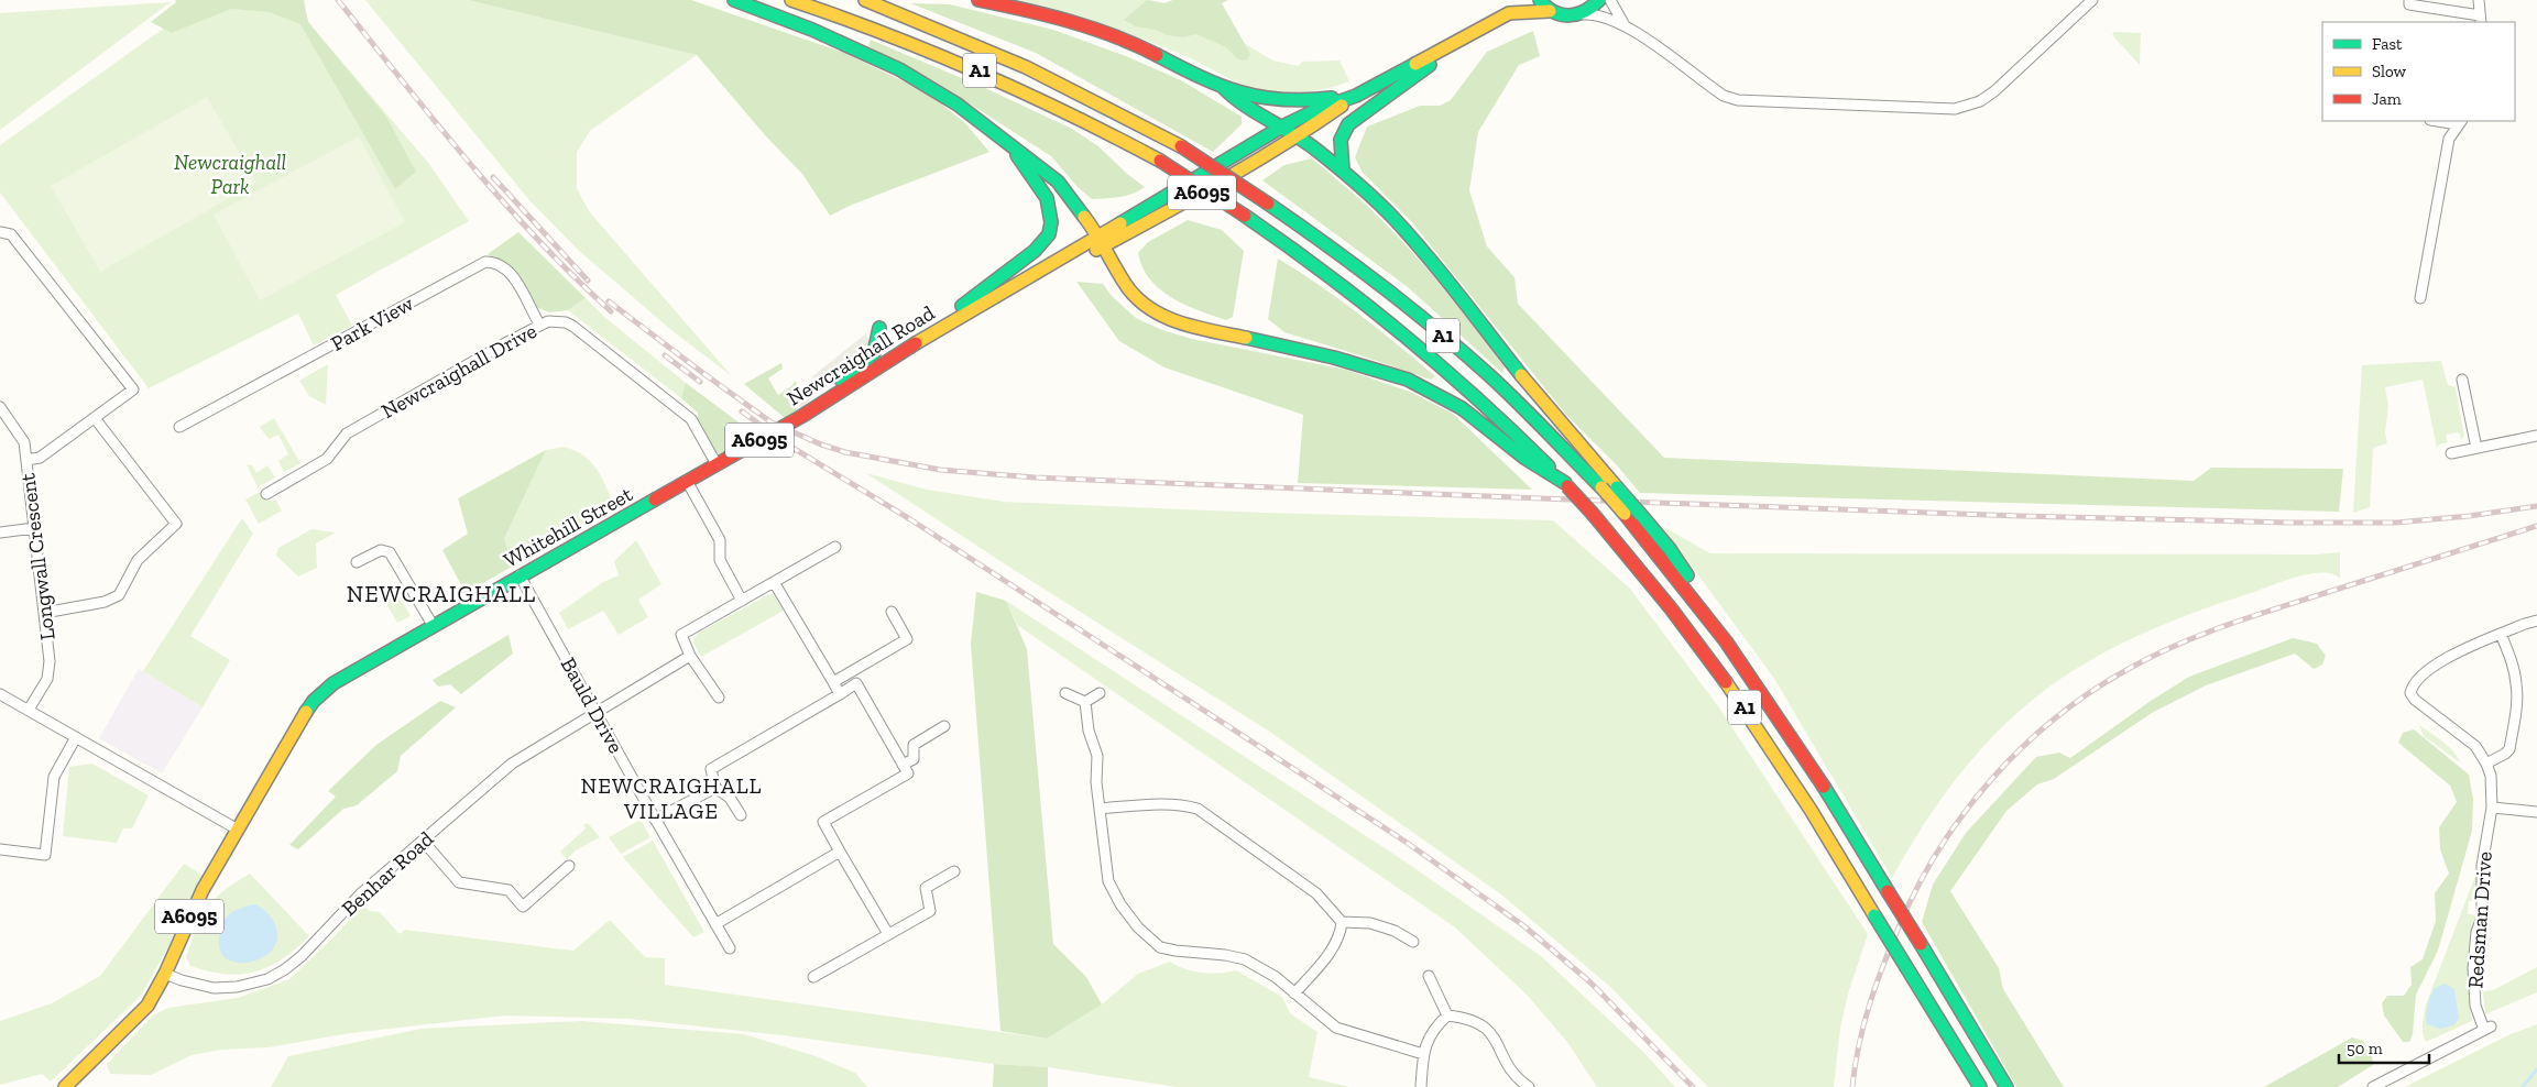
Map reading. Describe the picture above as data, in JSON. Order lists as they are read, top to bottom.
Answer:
{
  "streets": {
    "main road": [
      "A1",
      "A6095",
      "Newcraighall Road",
      "Whitehill Street"
    ],
    "street": [
      "Park View",
      "Newcraighall Drive",
      "Longwall Crescent",
      "Bauld Drive",
      "Benhar Road",
      "Redsman Drive"
    ]
  },
  "crossings": [
    ["Park View", "Newcraighall Drive"],
    ["Newcraighall Road", "Newcraighall Drive"],
    ["Newcraighall Road", "Whitehill Street"],
    ["Newcraighall Drive", "Whitehill Street"],
    ["Whitehill Street", "Bauld Drive"],
    ["Whitehill Street", "Benhar Road"],
    ["Bauld Drive", "Benhar Road"]
  ],
  "districts": ["NEWCRAIGHALL", "NEWCRAIGHALL VILLAGE"],
  "parks": ["Newcraighall Park"],
  "legend": ["Fast", "Slow", "Jam"],
  "scale_bar": "50 m"
}
